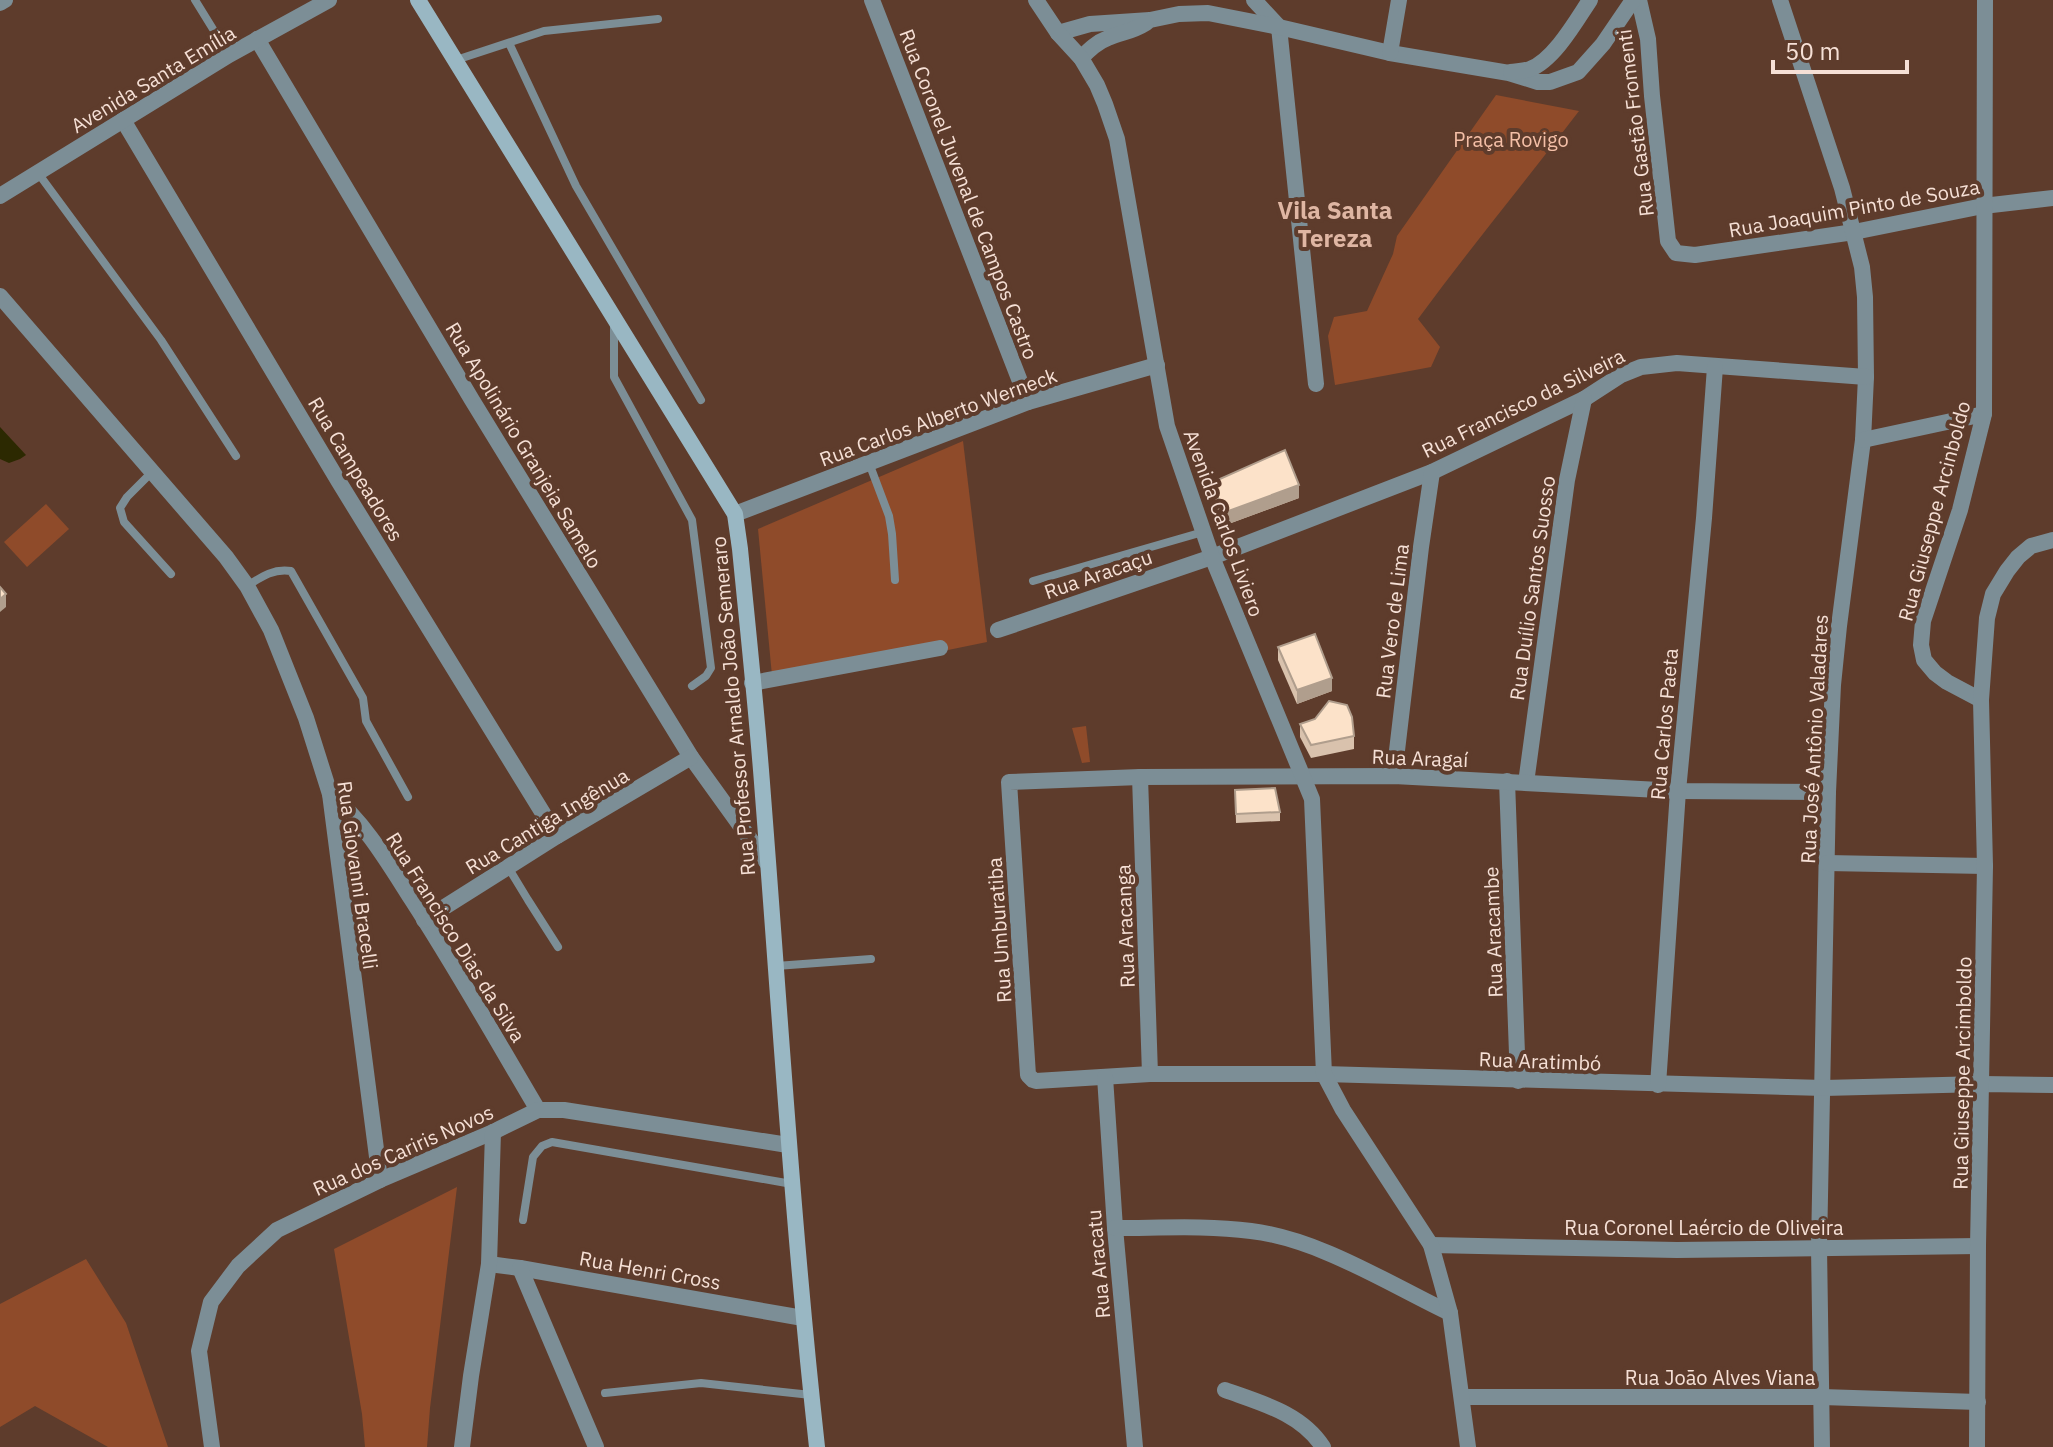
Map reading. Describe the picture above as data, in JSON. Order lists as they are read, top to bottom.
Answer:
{
  "streets": {
    "main road": ["Rua Professor Arnaldo João Semeraro"],
    "street": [
      "Avenida Santa Emília",
      "Rua Gastão Fromenti",
      "Rua Coronel Juvenal de Campos Castro",
      "Rua Joaquim Pinto de Souza",
      "Rua Francisco da Silveira",
      "Rua Carlos Alberto Werneck",
      "Rua Apolinário Granjeia Samelo",
      "Rua Campeadores",
      "Rua Giuseppe Arcinboldo",
      "Avenida Carlos Liviero",
      "Rua Aracaçu",
      "Rua Duílio Santos Suosso",
      "Rua Vero de Lima",
      "Rua Carlos Paeta",
      "Rua José Antônio Valadares",
      "Rua Aragaí",
      "Rua Cantiga Ingênua",
      "Rua Giovanni Bracelli",
      "Rua Aracanga",
      "Rua Umburatiba",
      "Rua Aracambe",
      "Rua Francisco Dias da Silva",
      "Rua Aratimbó",
      "Rua Giuseppe Arcimboldo",
      "Rua dos Cariris Novos",
      "Rua Coronel Laércio de Oliveira",
      "Rua Aracatu",
      "Rua Henri Cross",
      "Rua João Alves Viana"
    ]
  },
  "crossings": [
    ["Avenida Santa Emília", "Rua Apolinário Granjeia Samelo"],
    ["Avenida Santa Emília", "Rua Campeadores"],
    ["Rua Gastão Fromenti", "Rua Joaquim Pinto de Souza"],
    ["Rua Coronel Juvenal de Campos Castro", "Rua Carlos Alberto Werneck"],
    ["Rua Joaquim Pinto de Souza", "Rua Giuseppe Arcinboldo"],
    ["Rua Joaquim Pinto de Souza", "Rua José Antônio Valadares"],
    ["Rua Francisco da Silveira", "Avenida Carlos Liviero"],
    ["Rua Francisco da Silveira", "Rua Aracaçu"],
    ["Rua Francisco da Silveira", "Rua Duílio Santos Suosso"],
    ["Rua Francisco da Silveira", "Rua Vero de Lima"],
    ["Rua Francisco da Silveira", "Rua Carlos Paeta"],
    ["Rua Francisco da Silveira", "Rua José Antônio Valadares"],
    ["Rua Carlos Alberto Werneck", "Avenida Carlos Liviero"],
    ["Rua Carlos Alberto Werneck", "Rua Professor Arnaldo João Semeraro"],
    ["Rua Apolinário Granjeia Samelo", "Rua Professor Arnaldo João Semeraro"],
    ["Rua Apolinário Granjeia Samelo", "Rua Cantiga Ingênua"],
    ["Rua Campeadores", "Rua Cantiga Ingênua"],
    ["Rua Giuseppe Arcinboldo", "Rua Giuseppe Arcimboldo"],
    ["Avenida Carlos Liviero", "Rua Aracaçu"],
    ["Avenida Carlos Liviero", "Rua Aragaí"],
    ["Avenida Carlos Liviero", "Rua Aratimbó"],
    ["Rua Duílio Santos Suosso", "Rua Aragaí"],
    ["Rua Vero de Lima", "Rua Aragaí"],
    ["Rua Professor Arnaldo João Semeraro", "Rua dos Cariris Novos"],
    ["Rua Professor Arnaldo João Semeraro", "Rua Henri Cross"],
    ["Rua Carlos Paeta", "Rua Aragaí"],
    ["Rua Carlos Paeta", "Rua Aratimbó"],
    ["Rua José Antônio Valadares", "Rua Aragaí"],
    ["Rua José Antônio Valadares", "Rua Aratimbó"],
    ["Rua José Antônio Valadares", "Rua Coronel Laércio de Oliveira"],
    ["Rua José Antônio Valadares", "Rua João Alves Viana"],
    ["Rua Aragaí", "Rua Aracanga"],
    ["Rua Aragaí", "Rua Umburatiba"],
    ["Rua Aragaí", "Rua Aracambe"],
    ["Rua Cantiga Ingênua", "Rua Francisco Dias da Silva"],
    ["Rua Giovanni Bracelli", "Rua Francisco Dias da Silva"],
    ["Rua Giovanni Bracelli", "Rua dos Cariris Novos"],
    ["Rua Aracanga", "Rua Aratimbó"],
    ["Rua Umburatiba", "Rua Aratimbó"],
    ["Rua Aracambe", "Rua Aratimbó"],
    ["Rua Francisco Dias da Silva", "Rua dos Cariris Novos"],
    ["Rua Aratimbó", "Rua Giuseppe Arcimboldo"],
    ["Rua Aratimbó", "Rua Aracatu"],
    ["Rua Giuseppe Arcimboldo", "Rua Coronel Laércio de Oliveira"],
    ["Rua Giuseppe Arcimboldo", "Rua João Alves Viana"]
  ],
  "districts": ["Vila Santa Tereza"],
  "parks": ["Praça Rovigo"],
  "scale_bar": "50 m"
}
